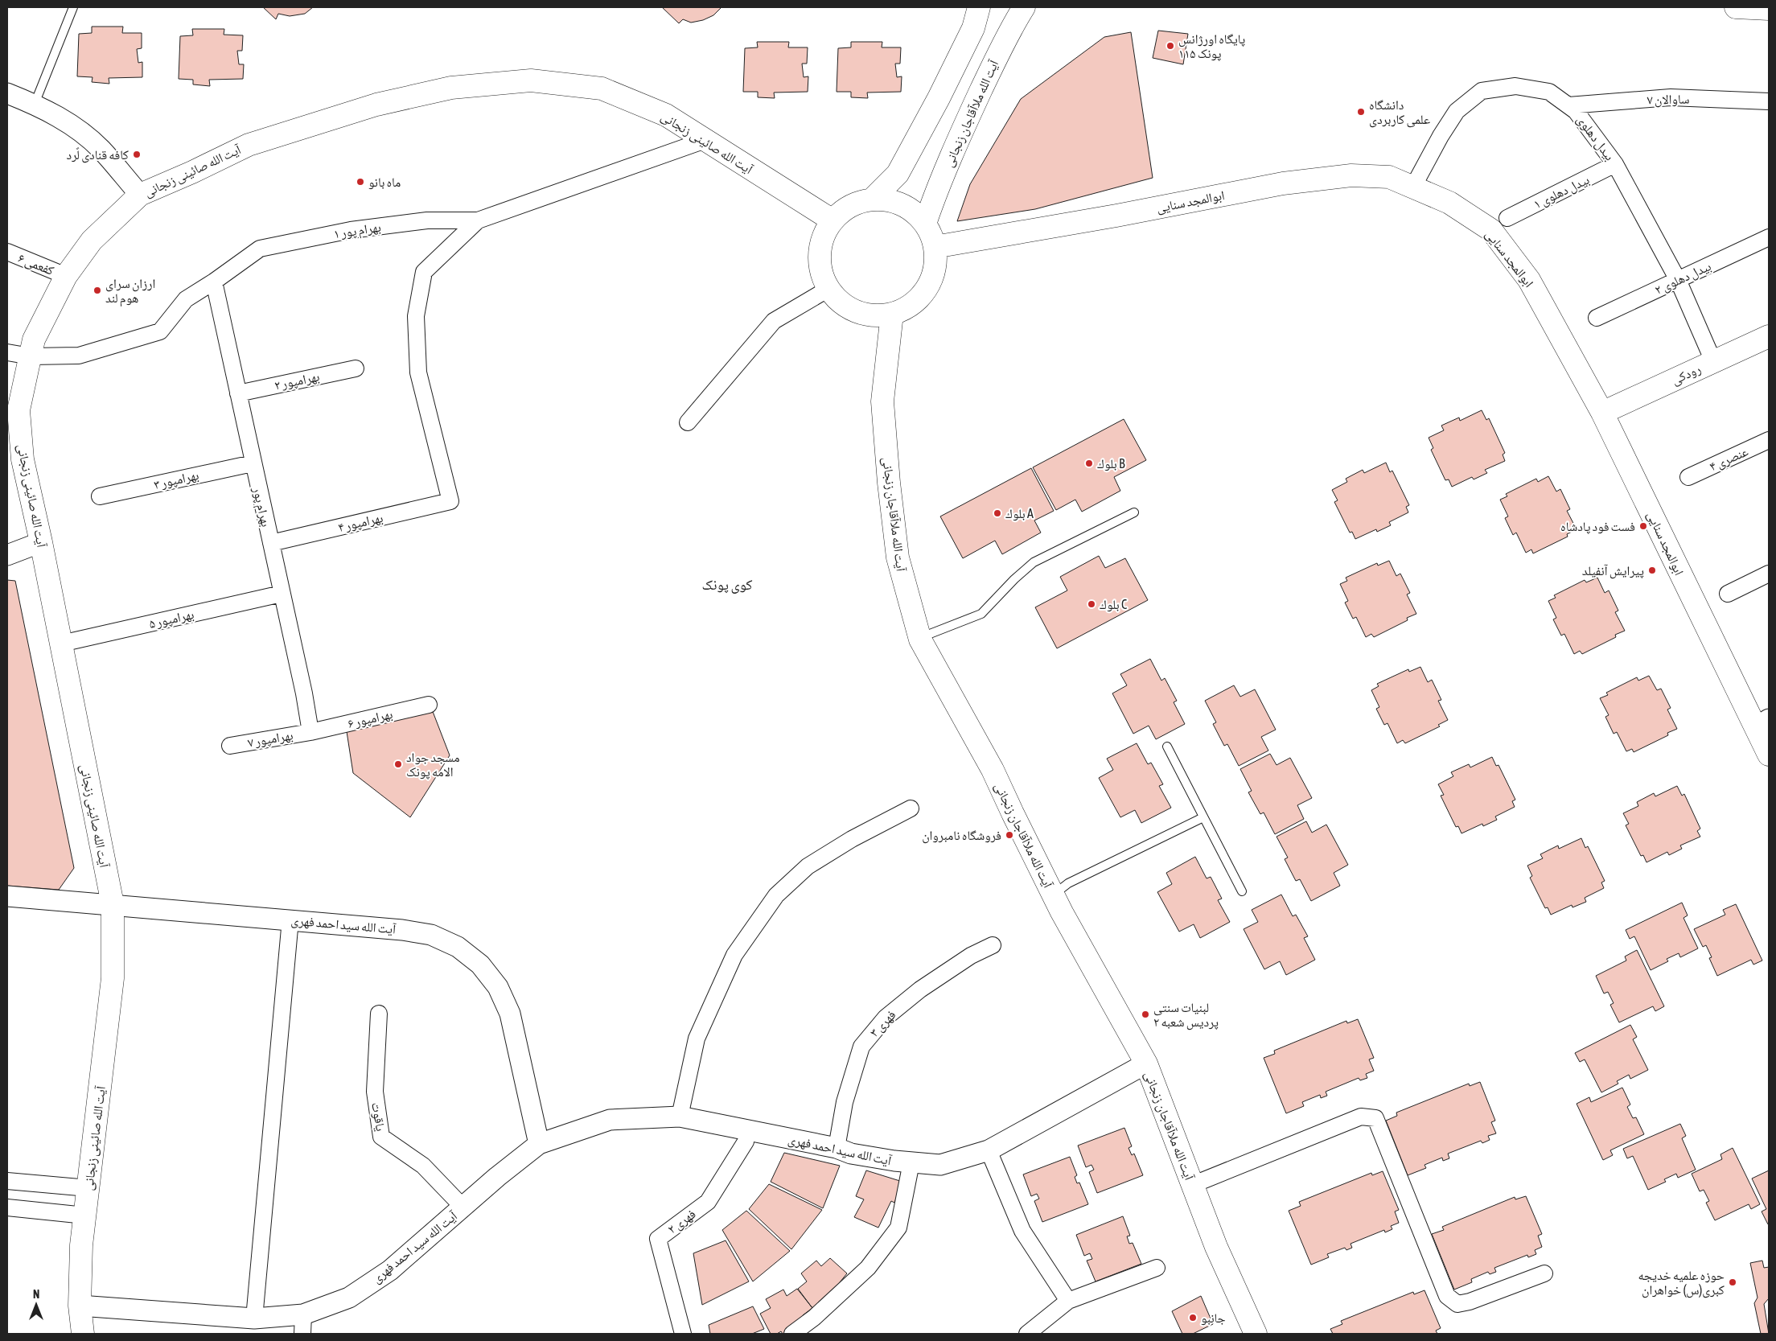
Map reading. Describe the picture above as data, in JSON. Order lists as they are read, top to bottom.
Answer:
{
  "streets": {
    "main road": [
      "آیت الله ملاآقاجان زنجانی",
      "آیت الله صائینی زنجانی",
      "ابوالمجد سنایی",
      "رودکی"
    ],
    "street": [
      "ساوالان ۷",
      "بیدل دهلوی",
      "بیدل دهلوی ۱",
      "بهرام پور ۱",
      "کفعمی ۶",
      "بیدل دهلوی ۲",
      "بهرامپور ۲",
      "عنصری ۴",
      "بهرامپور ۳",
      "بهرام پور",
      "بهرامپور ۴",
      "بهرامپور ۵",
      "بهرامپور ۶",
      "بهرامپور ۷",
      "آیت الله سید احمد فهری",
      "فهری ۳",
      "یاقوت",
      "فهری ۲"
    ]
  },
  "crossings": [
    ["ساوالان ۷", "بیدل دهلوی"],
    ["آیت الله ملاآقاجان زنجانی", "آیت الله صائینی زنجانی"],
    ["آیت الله ملاآقاجان زنجانی", "ابوالمجد سنایی"],
    ["آیت الله ملاآقاجان زنجانی", "آیت الله سید احمد فهری"],
    ["بیدل دهلوی", "بیدل دهلوی ۱"],
    ["بیدل دهلوی", "ابوالمجد سنایی"],
    ["بیدل دهلوی", "بیدل دهلوی ۲"],
    ["بیدل دهلوی", "رودکی"],
    ["آیت الله صائینی زنجانی", "ابوالمجد سنایی"],
    ["آیت الله صائینی زنجانی", "بهرام پور ۱"],
    ["آیت الله صائینی زنجانی", "کفعمی ۶"],
    ["آیت الله صائینی زنجانی", "بهرامپور ۵"],
    ["آیت الله صائینی زنجانی", "آیت الله سید احمد فهری"],
    ["ابوالمجد سنایی", "رودکی"],
    ["بهرام پور ۱", "بهرام پور"],
    ["بهرام پور ۱", "بهرامپور ۴"],
    ["بهرامپور ۲", "بهرام پور"],
    ["بهرامپور ۳", "بهرام پور"],
    ["بهرام پور", "بهرامپور ۴"],
    ["بهرام پور", "بهرامپور ۵"],
    ["بهرام پور", "بهرامپور ۶"],
    ["بهرام پور", "بهرامپور ۷"],
    ["بهرامپور ۶", "بهرامپور ۷"],
    ["آیت الله سید احمد فهری", "فهری ۳"],
    ["آیت الله سید احمد فهری", "یاقوت"]
  ],
  "districts": ["کوی پونک"],
  "places": [
    "پایگاه اورژانس ۱۱۵ پونک",
    "دانشگاه علمی کاربردی",
    "کافه قنادی لٌرد",
    "ماه بانو",
    "ارزان سرای هوم لند",
    "بلوك B",
    "بلوك A",
    "فست فود پادشاه",
    "پیرایش آنفیلد",
    "بلوك C",
    "مسجد جواد الامه پونک",
    "فروشگاه نامبروان",
    "لبنیات سنتی پردیس شعبه ۲",
    "حوزه علمیه خدیجه کبری(س) خواهران",
    "جانبو"
  ],
  "north": "top"
}
